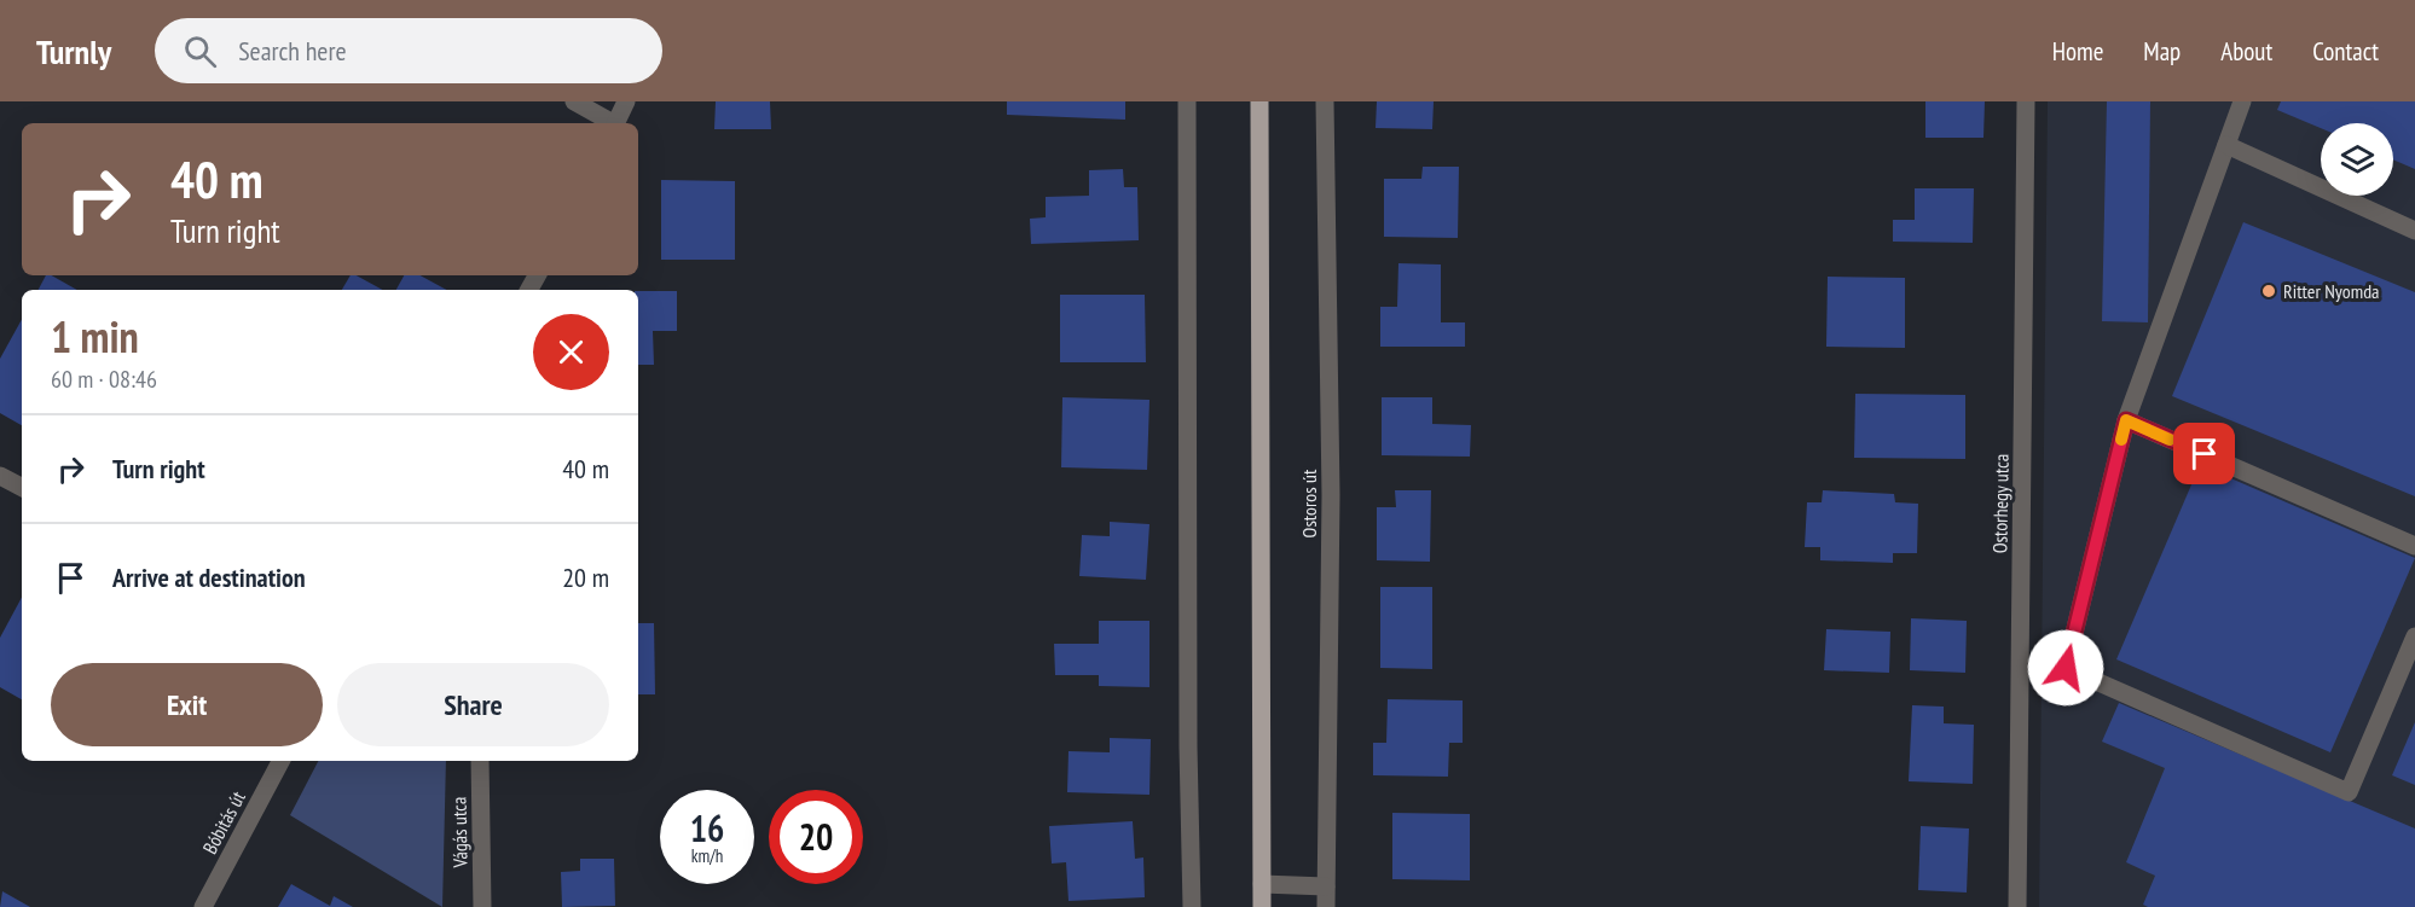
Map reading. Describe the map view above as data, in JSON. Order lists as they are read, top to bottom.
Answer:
{
  "streets": {
    "street": [
      "Ostoros út",
      "Ostorhegy utca",
      "Bóbitás út",
      "Vágás utca"
    ]
  },
  "places": ["Ritter Nyomda"],
  "page": {
    "header": "Turnly",
    "search": "Search here",
    "nav": [
      "Home",
      "Map",
      "About",
      "Contact"
    ],
    "turn": ["40 m", "Turn right"],
    "heading": ["1 min", "60 m · 08:46"],
    "list": [
      {
        "name": "Turn right",
        "value": "40 m"
      },
      {
        "name": "Arrive at destination",
        "value": "20 m"
      }
    ],
    "buttons": ["Exit", "Share"],
    "speed": "16 km/h",
    "limit": "20"
  }
}
